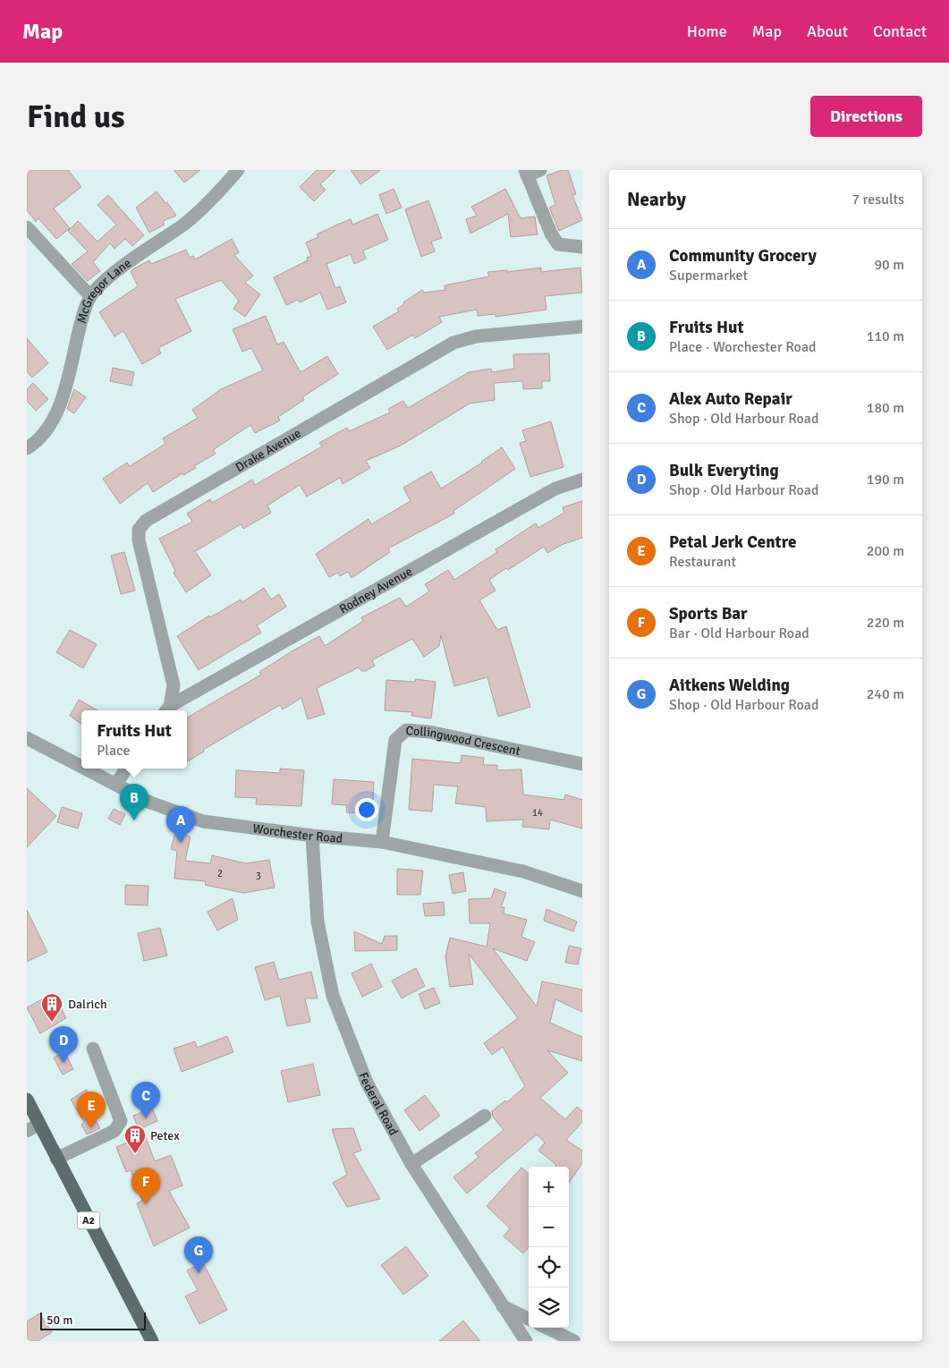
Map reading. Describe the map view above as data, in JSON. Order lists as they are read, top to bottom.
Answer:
{
  "streets": {
    "main road": ["A2"],
    "street": [
      "McGregor Lane",
      "Drake Avenue",
      "Rodney Avenue",
      "Collingwood Crescent",
      "Worchester Road",
      "Federal Road"
    ]
  },
  "crossings": [
    ["Drake Avenue", "Rodney Avenue"],
    ["Collingwood Crescent", "Worchester Road"],
    ["Worchester Road", "Federal Road"]
  ],
  "places": {
    "building": ["Dalrich", "Petex"]
  },
  "house_numbers": ["14", "2", "3"],
  "scale_bar": "50 m",
  "page": {
    "header": "Map",
    "nav": [
      "Home",
      "Map",
      "About",
      "Contact"
    ],
    "buttons": "Directions",
    "title": "Find us",
    "heading": ["Nearby", "7 results"],
    "list": [
      {
        "mark": "A",
        "name": "Community Grocery",
        "note": "Supermarket",
        "value": "90 m"
      },
      {
        "mark": "B",
        "name": "Fruits Hut",
        "note": "Place · Worchester Road",
        "value": "110 m"
      },
      {
        "mark": "C",
        "name": "Alex Auto Repair",
        "note": "Shop · Old Harbour Road",
        "value": "180 m"
      },
      {
        "mark": "D",
        "name": "Bulk Everyting",
        "note": "Shop · Old Harbour Road",
        "value": "190 m"
      },
      {
        "mark": "E",
        "name": "Petal Jerk Centre",
        "note": "Restaurant",
        "value": "200 m"
      },
      {
        "mark": "F",
        "name": "Sports Bar",
        "note": "Bar · Old Harbour Road",
        "value": "220 m"
      },
      {
        "mark": "G",
        "name": "Aitkens Welding",
        "note": "Shop · Old Harbour Road",
        "value": "240 m"
      }
    ],
    "popup": ["Fruits Hut", "Place"],
    "pins": [
      "B",
      "A",
      "D",
      "C",
      "E",
      "F",
      "G"
    ],
    "map_buttons": ["+", "−"],
    "scale": "50 m"
  }
}
